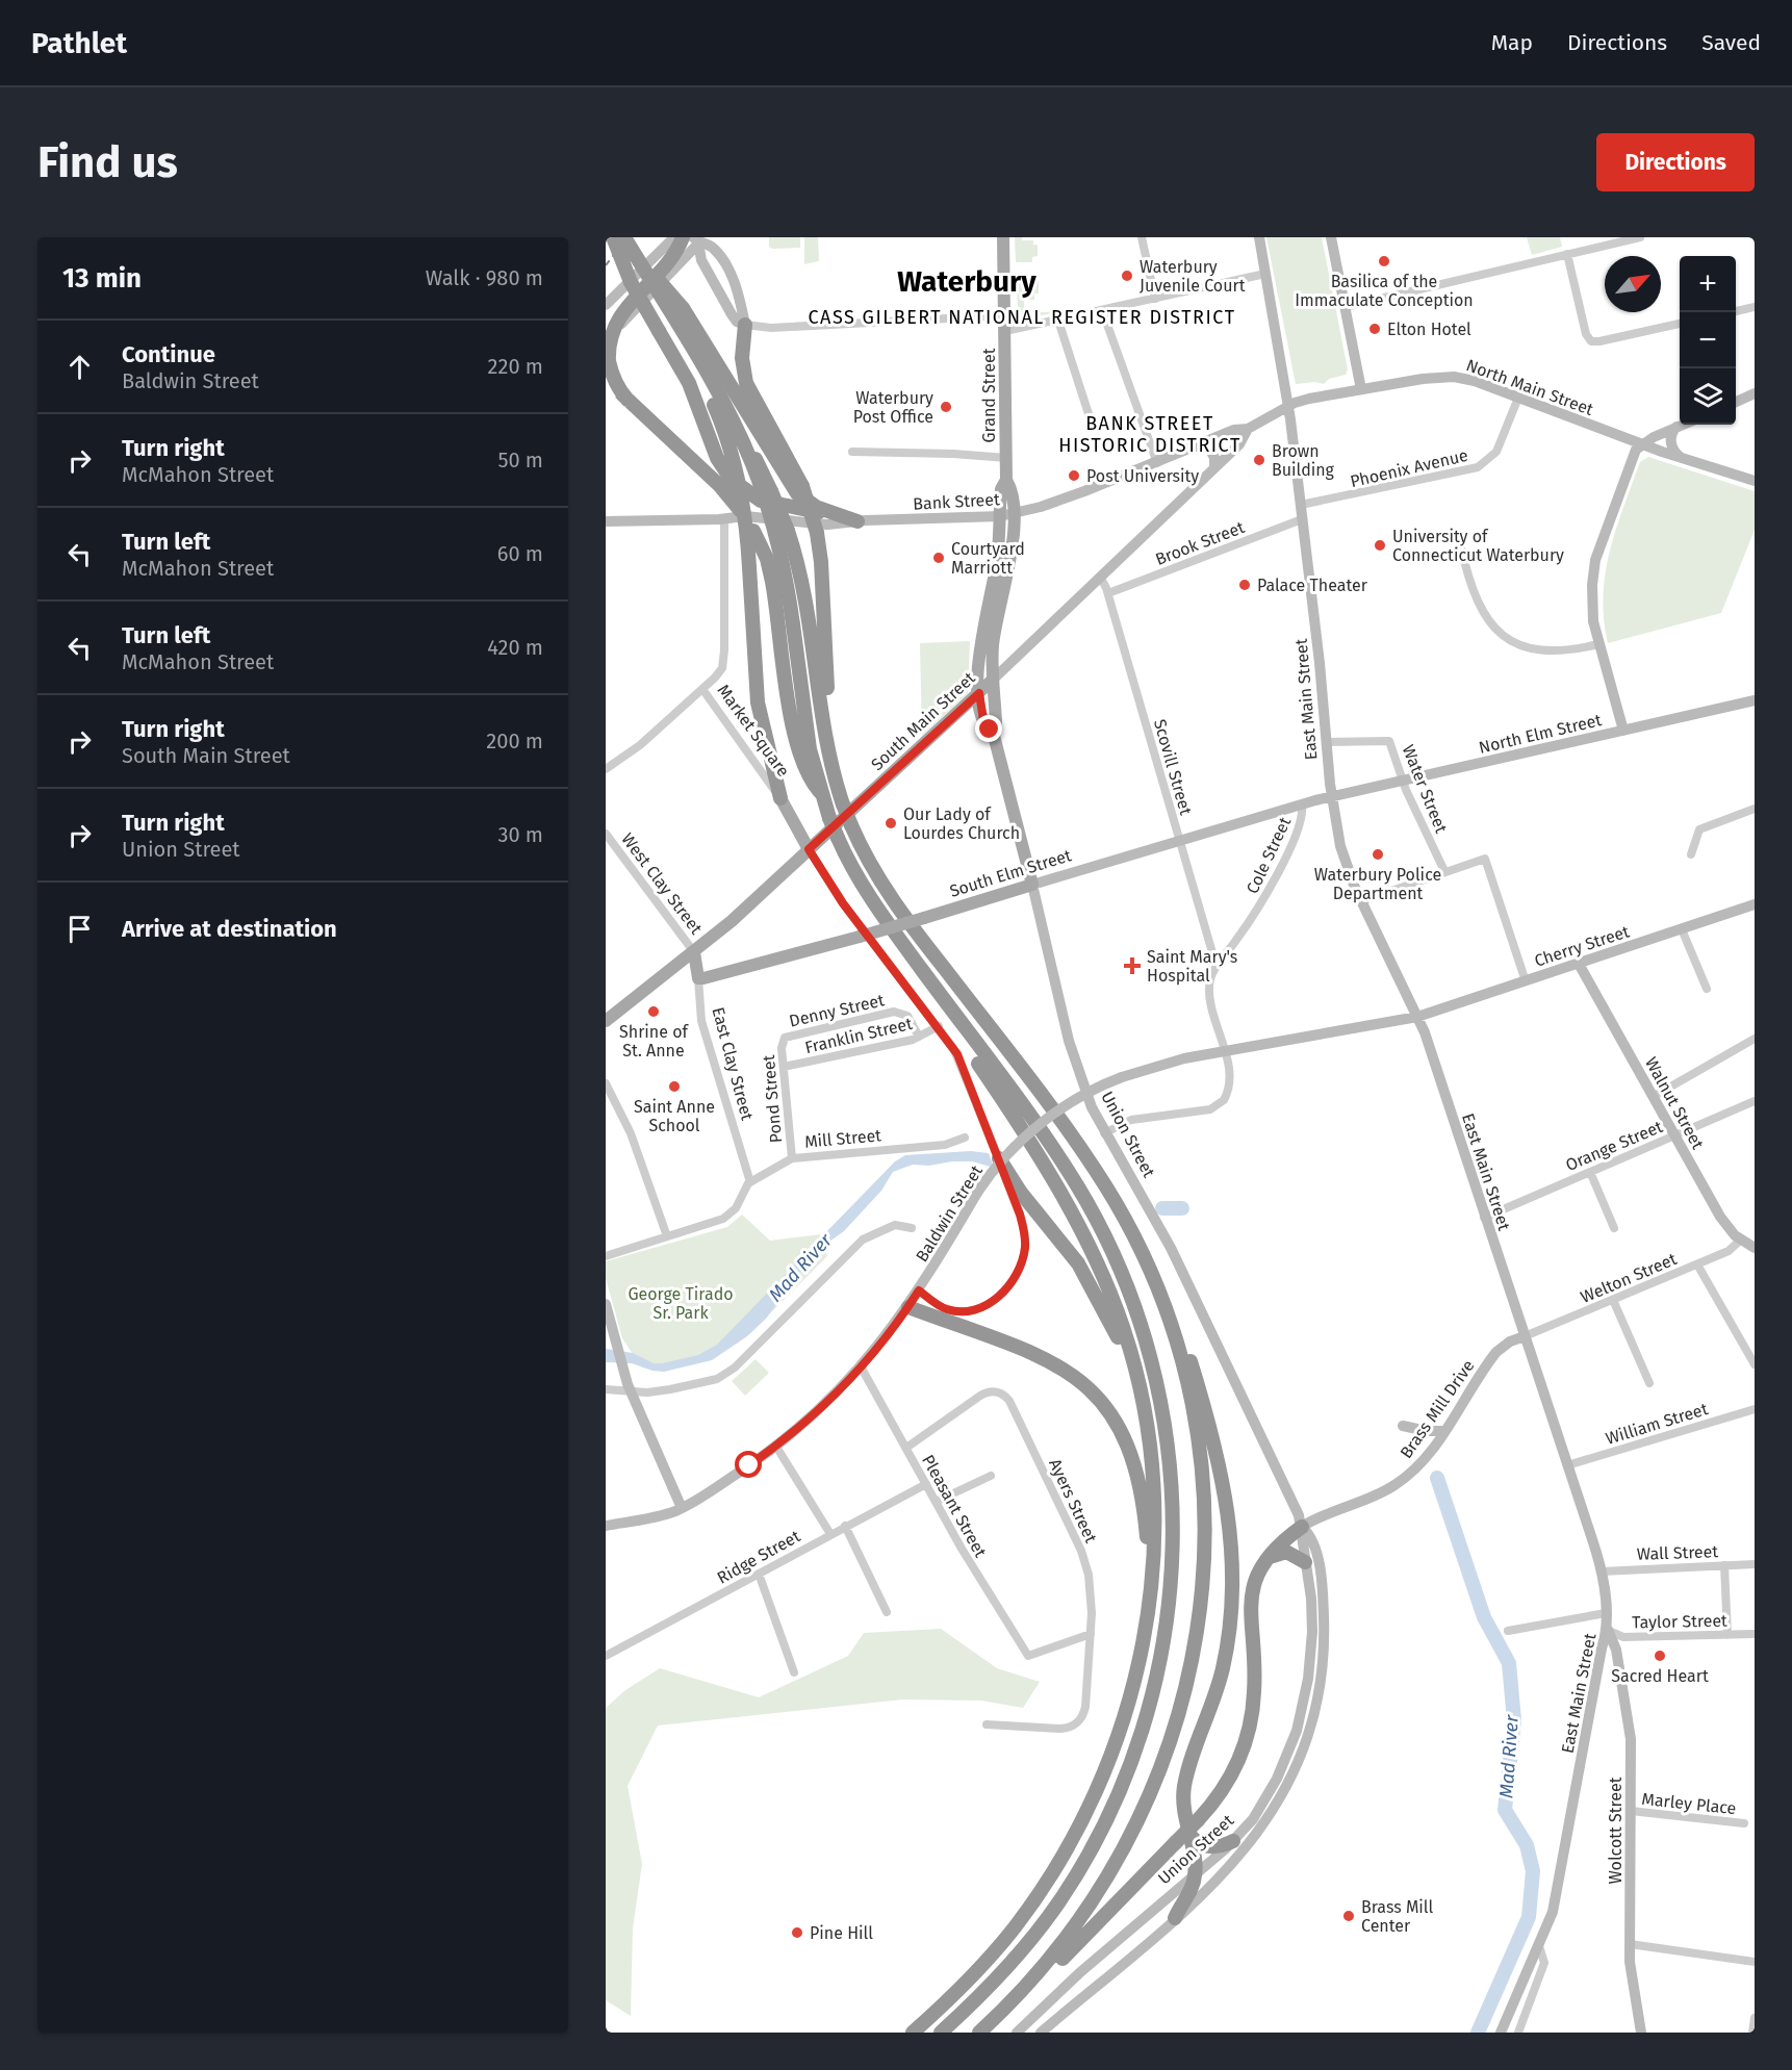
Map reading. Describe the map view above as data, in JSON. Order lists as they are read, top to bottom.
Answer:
{
  "streets": {
    "main road": [
      "North Main Street",
      "Grand Street",
      "Bank Street",
      "East Main Street",
      "South Main Street",
      "Market Square",
      "North Elm Street",
      "South Elm Street",
      "Cherry Street",
      "East Clay Street",
      "Walnut Street",
      "Union Street",
      "Baldwin Street",
      "Brass Mill Drive",
      "Wolcott Street"
    ],
    "street": [
      "Phoenix Avenue",
      "Brook Street",
      "Scovill Street",
      "Water Street",
      "Cole Street",
      "West Clay Street",
      "Denny Street",
      "Franklin Street",
      "Pond Street",
      "Mill Street",
      "Orange Street",
      "Welton Street",
      "William Street",
      "Ayers Street",
      "Pleasant Street",
      "Wall Street",
      "Ridge Street",
      "Taylor Street",
      "Marley Place"
    ]
  },
  "crossings": [
    ["North Main Street", "Phoenix Avenue"],
    ["North Main Street", "Bank Street"],
    ["North Main Street", "East Main Street"],
    ["Grand Street", "Bank Street"],
    ["Grand Street", "South Main Street"],
    ["Grand Street", "Union Street"],
    ["Phoenix Avenue", "East Main Street"],
    ["Bank Street", "East Main Street"],
    ["Bank Street", "South Main Street"],
    ["Bank Street", "Market Square"],
    ["Brook Street", "East Main Street"],
    ["Brook Street", "Scovill Street"],
    ["East Main Street", "North Elm Street"],
    ["East Main Street", "Water Street"],
    ["East Main Street", "South Elm Street"],
    ["East Main Street", "Cherry Street"],
    ["East Main Street", "Orange Street"],
    ["East Main Street", "Baldwin Street"],
    ["East Main Street", "Welton Street"],
    ["East Main Street", "Brass Mill Drive"],
    ["East Main Street", "William Street"],
    ["East Main Street", "Wall Street"],
    ["East Main Street", "Taylor Street"],
    ["East Main Street", "Wolcott Street"],
    ["South Main Street", "Market Square"],
    ["South Main Street", "Scovill Street"],
    ["South Main Street", "West Clay Street"],
    ["South Main Street", "East Clay Street"],
    ["South Main Street", "Union Street"],
    ["North Elm Street", "Water Street"],
    ["North Elm Street", "South Elm Street"],
    ["Scovill Street", "Cole Street"],
    ["Scovill Street", "South Elm Street"],
    ["Cole Street", "South Elm Street"],
    ["Cole Street", "Baldwin Street"],
    ["South Elm Street", "East Clay Street"],
    ["South Elm Street", "Union Street"],
    ["West Clay Street", "East Clay Street"],
    ["Cherry Street", "Walnut Street"],
    ["Cherry Street", "Baldwin Street"],
    ["Denny Street", "Franklin Street"],
    ["Denny Street", "Pond Street"],
    ["Franklin Street", "Pond Street"],
    ["East Clay Street", "Mill Street"],
    ["Pond Street", "Mill Street"],
    ["Walnut Street", "Orange Street"],
    ["Walnut Street", "Welton Street"],
    ["Union Street", "Brass Mill Drive"],
    ["Baldwin Street", "Pleasant Street"],
    ["Welton Street", "Brass Mill Drive"],
    ["Ayers Street", "Pleasant Street"],
    ["Pleasant Street", "Ridge Street"],
    ["Taylor Street", "Wolcott Street"],
    ["Marley Place", "Wolcott Street"]
  ],
  "districts": ["Waterbury", "CASS GILBERT NATIONAL REGISTER DISTRICT", "BANK STREET HISTORIC DISTRICT"],
  "water": ["Mad River"],
  "parks": ["George Tirado Sr. Park"],
  "places": {
    "other": [
      "Basilica of the Immaculate Conception",
      "Waterbury Juvenile Court",
      "Elton Hotel",
      "Waterbury Post Office",
      "Brown Building",
      "Post University",
      "University of Connecticut Waterbury",
      "Courtyard Marriott",
      "Palace Theater",
      "Our Lady of Lourdes Church",
      "Waterbury Police Department",
      "Shrine of St. Anne",
      "Saint Anne School",
      "Sacred Heart",
      "Brass Mill Center",
      "Pine Hill"
    ],
    "health": ["Saint Mary's Hospital"]
  },
  "north": "top right",
  "page": {
    "header": "Pathlet",
    "nav": ["Map", "Directions", "Saved"],
    "buttons": "Directions",
    "title": "Find us",
    "heading": ["13 min", "Walk · 980 m"],
    "map_buttons": ["+", "−"],
    "list": [
      ["Continue", "Baldwin Street", "220 m"],
      ["Turn right", "McMahon Street", "50 m"],
      ["Turn left", "McMahon Street", "60 m"],
      ["Turn left", "McMahon Street", "420 m"],
      ["Turn right", "South Main Street", "200 m"],
      ["Turn right", "Union Street", "30 m"],
      "Arrive at destination"
    ]
  }
}
